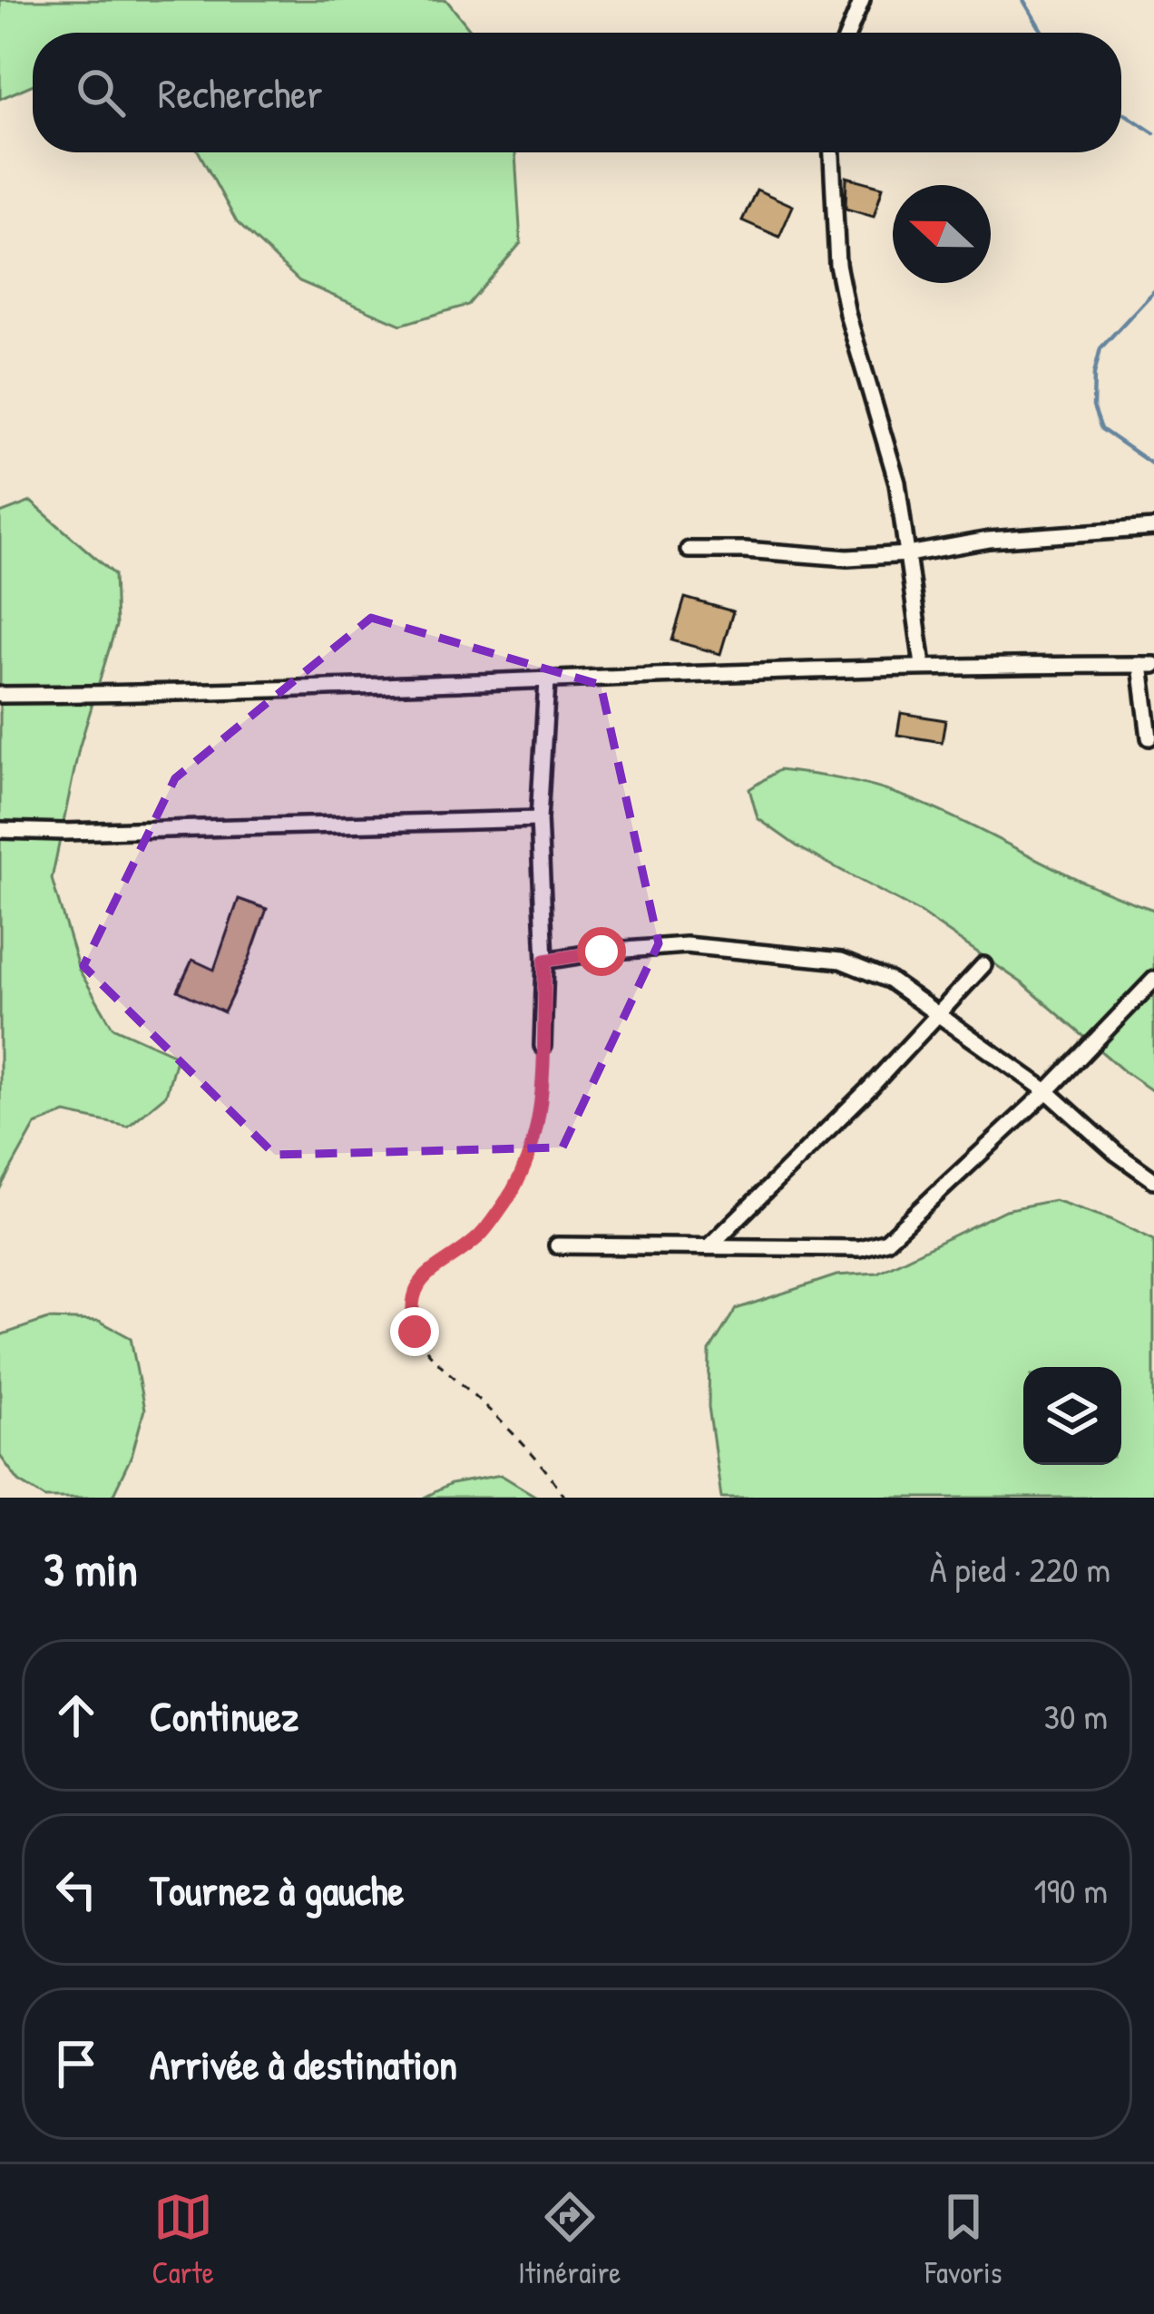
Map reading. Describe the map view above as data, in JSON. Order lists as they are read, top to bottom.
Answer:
{
  "north": "left",
  "page": {
    "search": "Rechercher",
    "heading": ["3 min", "À pied · 220 m"],
    "list": [
      ["Continuez", "30 m"],
      ["Tournez à gauche", "190 m"],
      "Arrivée à destination"
    ],
    "nav": ["Carte", "Itinéraire", "Favoris"]
  }
}
